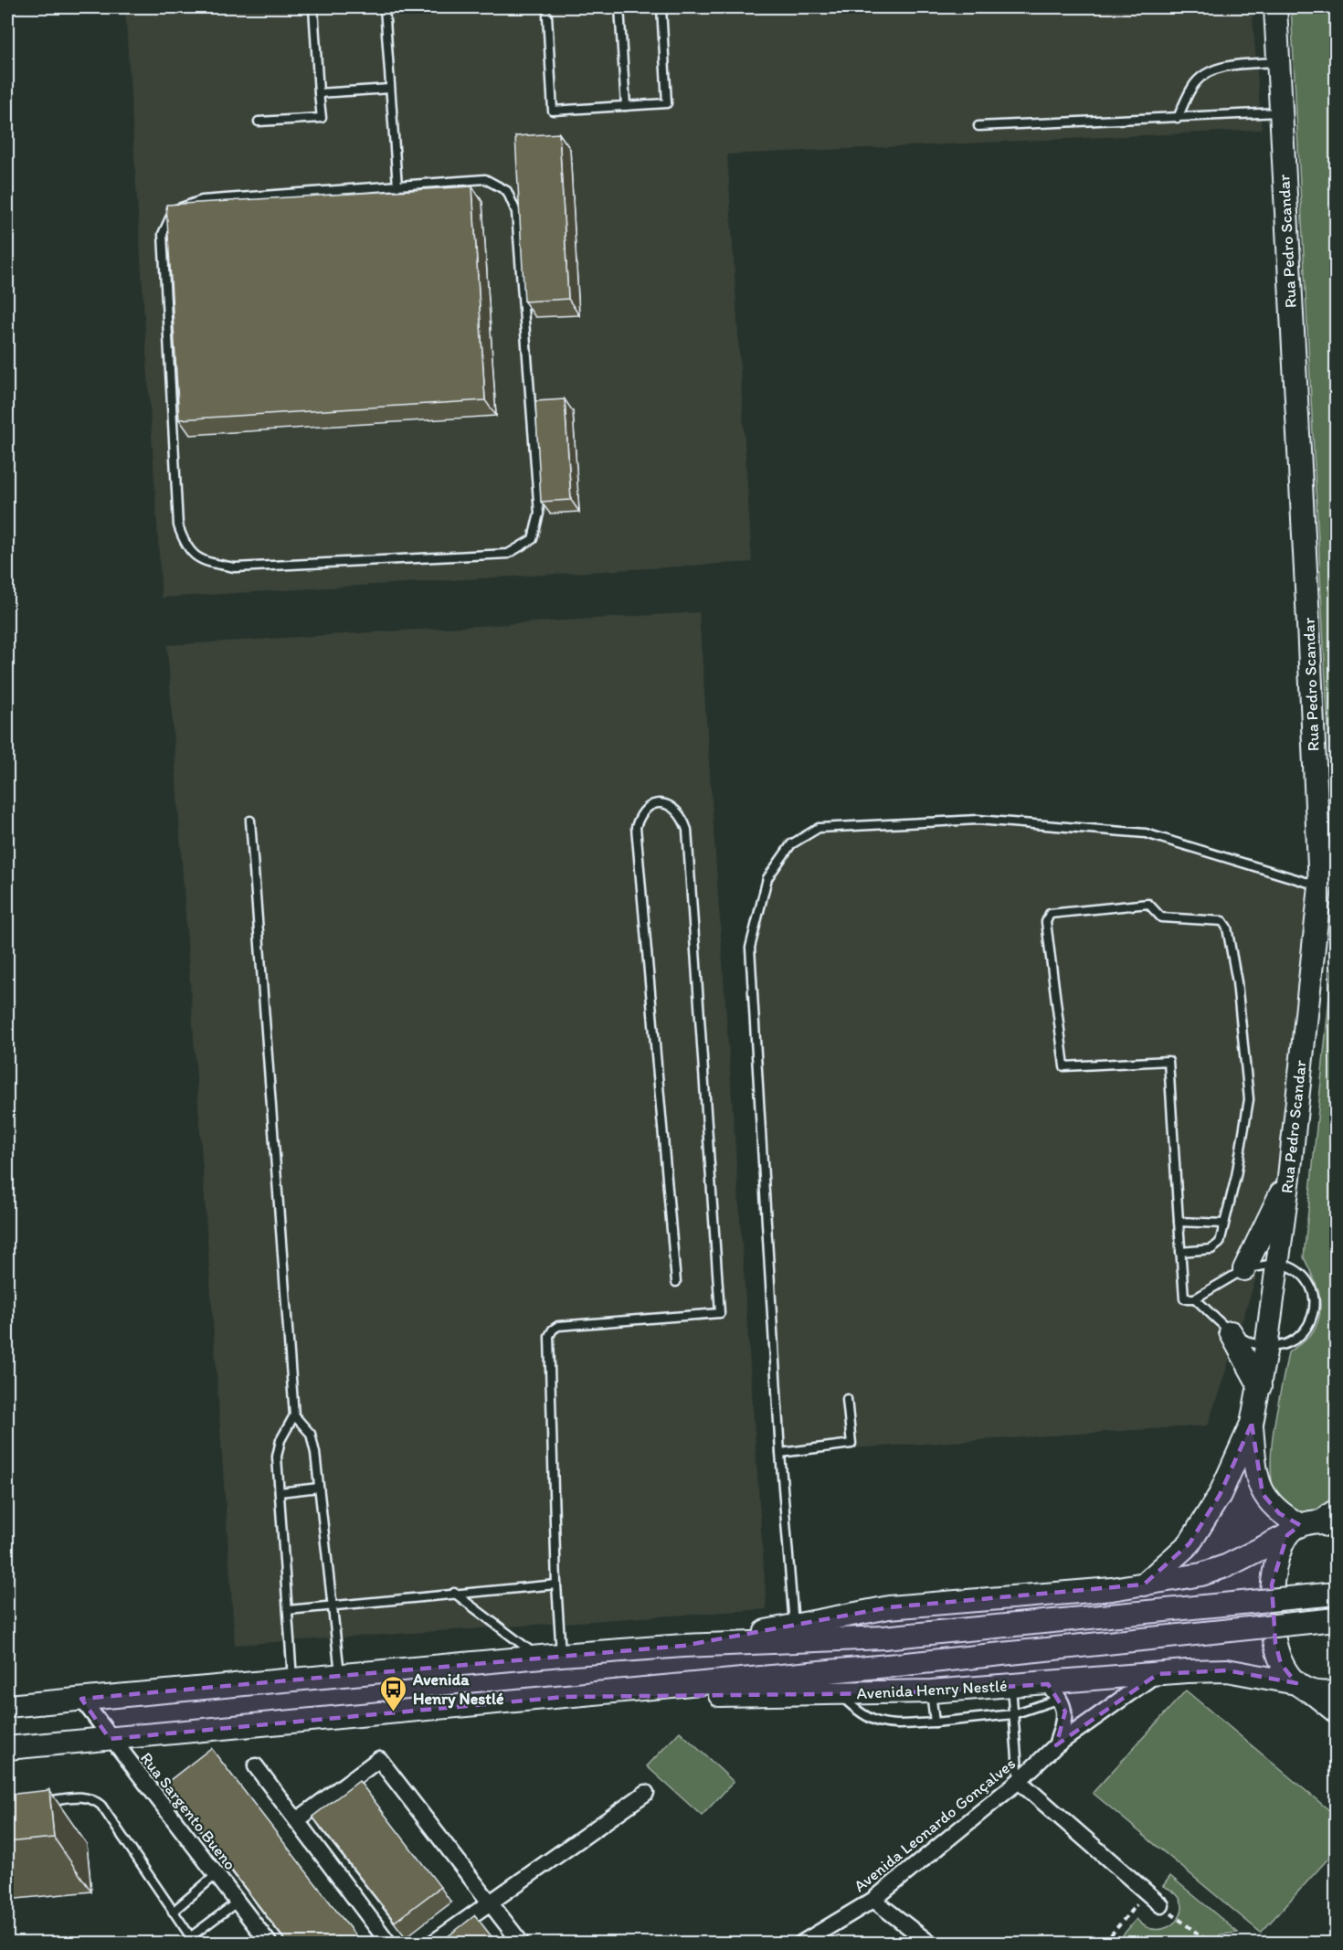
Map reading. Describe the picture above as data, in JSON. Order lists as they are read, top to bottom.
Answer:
{
  "streets": {
    "street": [
      "Rua Pedro Scandar",
      "Avenida Henry Nestlé",
      "Rua Sargento Bueno",
      "Avenida Leonardo Gonçalves"
    ]
  },
  "crossings": [
    ["Avenida Henry Nestlé", "Rua Sargento Bueno"],
    ["Avenida Henry Nestlé", "Avenida Leonardo Gonçalves"]
  ],
  "places": {
    "bus stop": ["Avenida Henry Nestlé"]
  }
}
